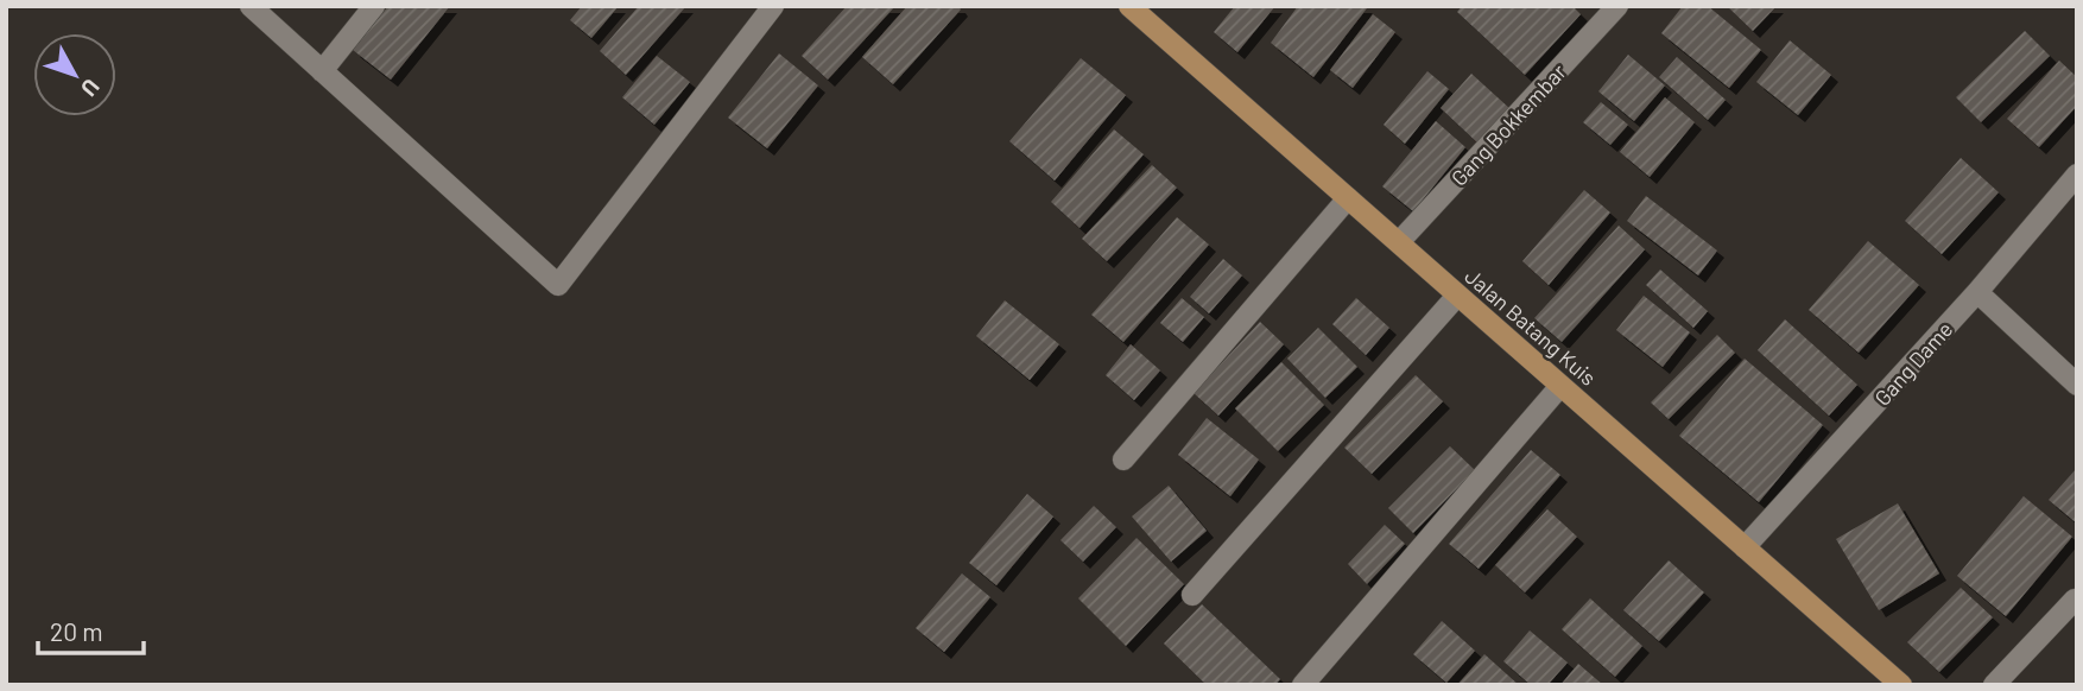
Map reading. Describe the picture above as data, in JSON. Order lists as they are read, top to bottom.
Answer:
{
  "streets": {
    "main road": ["Jalan Batang Kuis"],
    "street": ["Gang Bokkembar", "Gang Dame"]
  },
  "crossings": [
    ["Gang Bokkembar", "Jalan Batang Kuis"],
    ["Jalan Batang Kuis", "Gang Dame"]
  ],
  "scale_bar": "20 m",
  "north": "bottom right"
}
